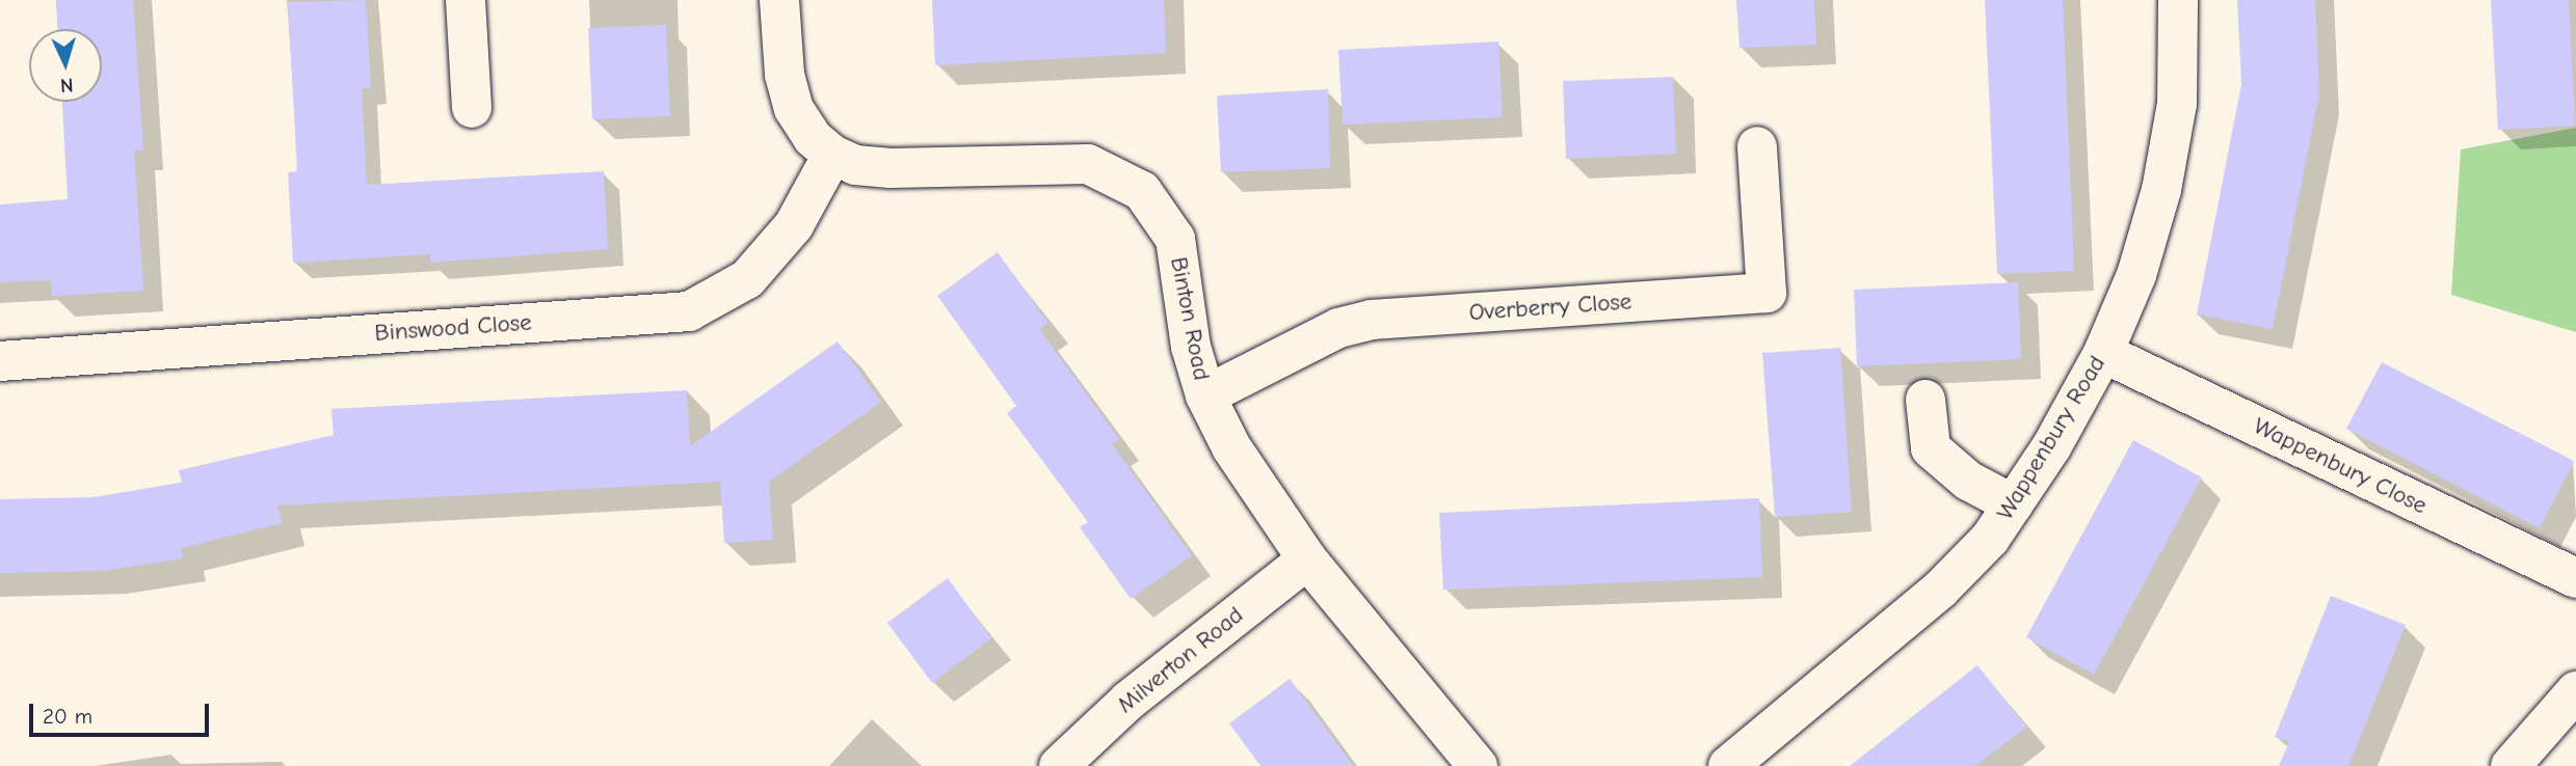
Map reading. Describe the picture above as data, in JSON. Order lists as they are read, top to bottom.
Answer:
{
  "streets": {
    "street": [
      "Overberry Close",
      "Binton Road",
      "Binswood Close",
      "Wappenbury Road",
      "Wappenbury Close",
      "Milverton Road"
    ]
  },
  "crossings": [
    ["Overberry Close", "Binton Road"],
    ["Binton Road", "Binswood Close"],
    ["Binton Road", "Milverton Road"],
    ["Wappenbury Road", "Wappenbury Close"]
  ],
  "scale_bar": "20 m",
  "north": "bottom"
}
